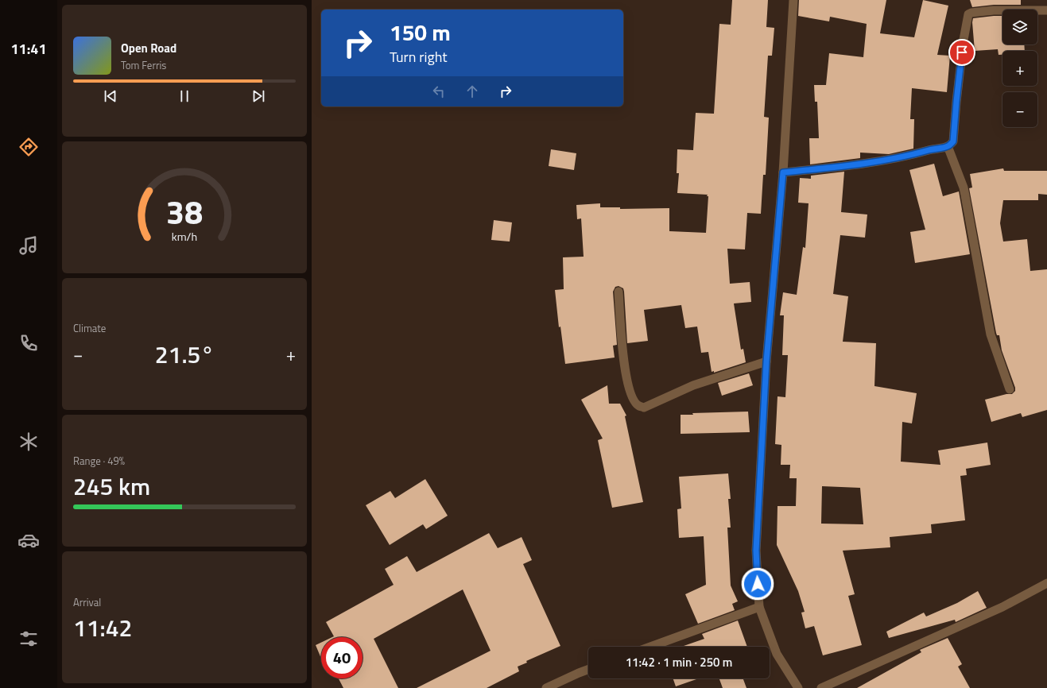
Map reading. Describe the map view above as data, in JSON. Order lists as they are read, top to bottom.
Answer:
{
  "page": {
    "tabs": "11:41",
    "map_buttons": ["+", "−"],
    "turn": ["150 m", "Turn right"],
    "song": ["Open Road", "Tom Ferris"],
    "tile": [
      "Climate",
      ["Range · 49%", "245 km"],
      ["Arrival", "11:42"]
    ],
    "heat": ["−", "21.5°", "+"],
    "limit": "40",
    "trip": "11:42 · 1 min · 250 m",
    "gauge": ["38", "km/h"]
  }
}
